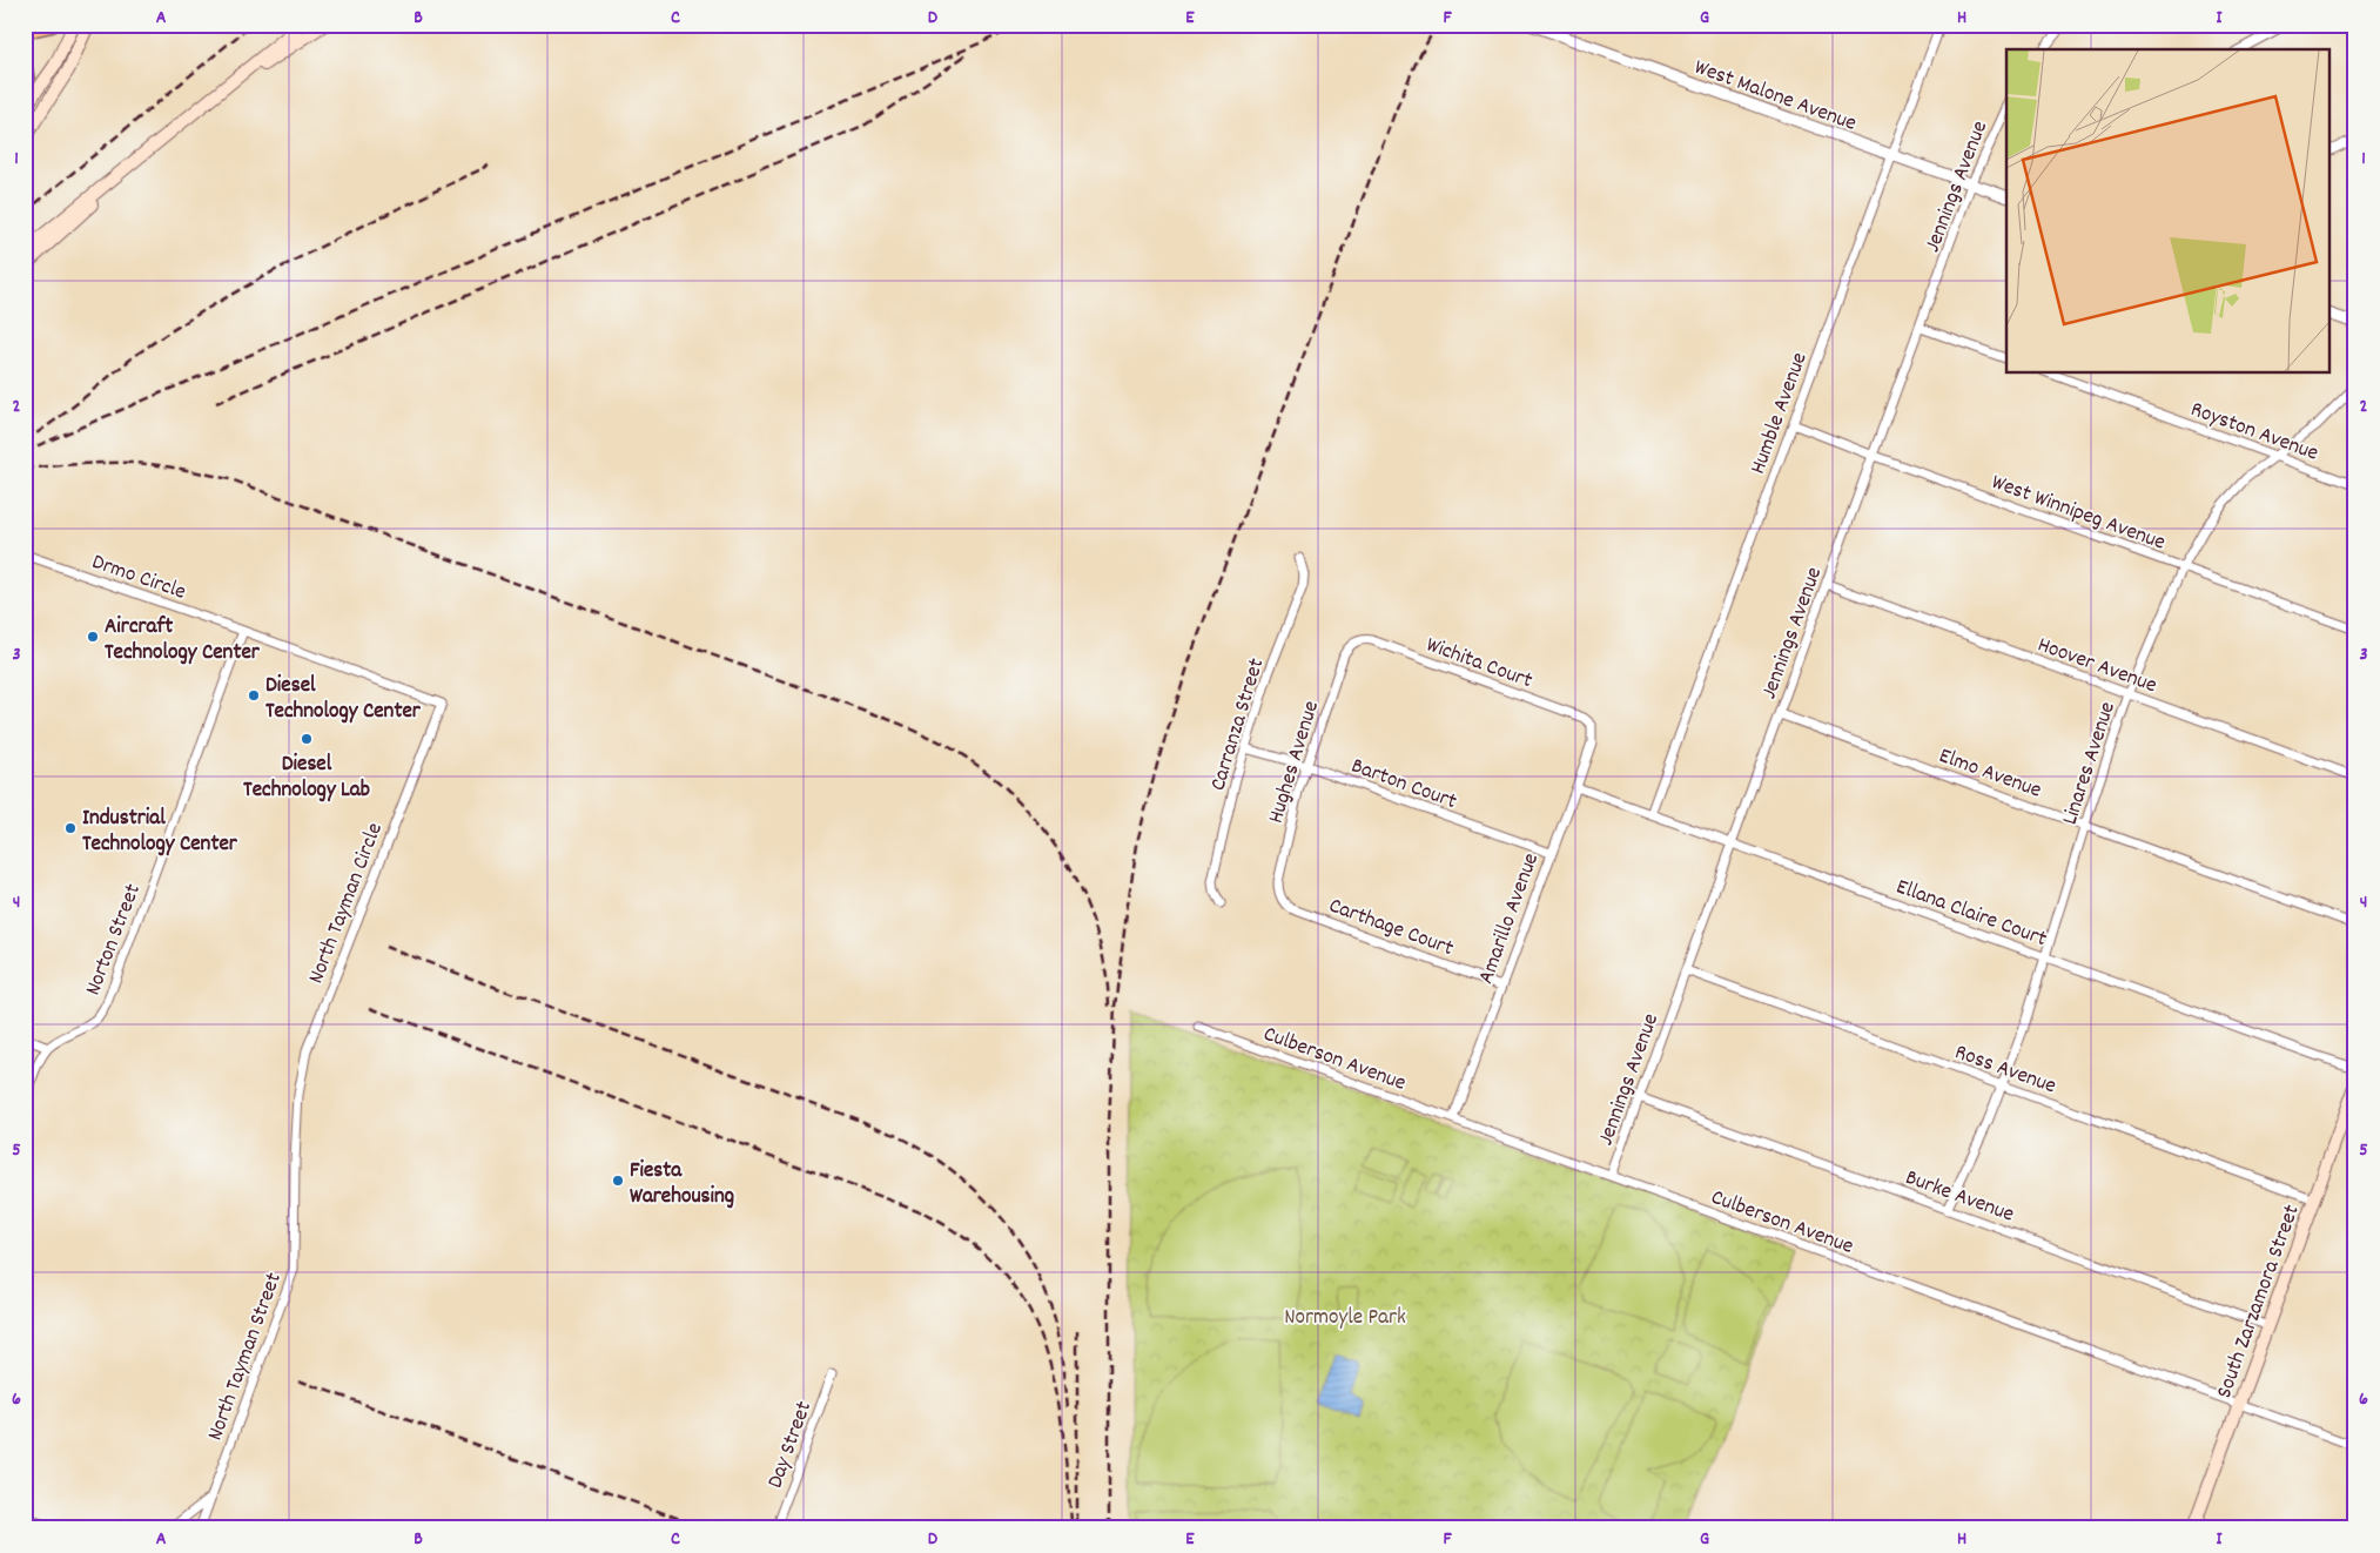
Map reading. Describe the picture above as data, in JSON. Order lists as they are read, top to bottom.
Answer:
{
  "streets": {
    "main road": ["South Zarzamora Street"],
    "street": [
      "West Malone Avenue",
      "Jennings Avenue",
      "Humble Avenue",
      "Royston Avenue",
      "West Winnipeg Avenue",
      "Drmo Circle",
      "Wichita Court",
      "Hoover Avenue",
      "Carranza Street",
      "Hughes Avenue",
      "Linares Avenue",
      "Elmo Avenue",
      "Barton Court",
      "North Tayman Circle",
      "Ellana Claire Court",
      "Amarillo Avenue",
      "Carthage Court",
      "Norton Street",
      "Culberson Avenue",
      "Ross Avenue",
      "Burke Avenue",
      "North Tayman Street",
      "Day Street"
    ]
  },
  "crossings": [
    ["West Malone Avenue", "Jennings Avenue"],
    ["West Malone Avenue", "Humble Avenue"],
    ["Jennings Avenue", "West Winnipeg Avenue"],
    ["Jennings Avenue", "Hoover Avenue"],
    ["Jennings Avenue", "Elmo Avenue"],
    ["Jennings Avenue", "Ellana Claire Court"],
    ["Jennings Avenue", "Culberson Avenue"],
    ["Jennings Avenue", "Ross Avenue"],
    ["Jennings Avenue", "Burke Avenue"],
    ["Humble Avenue", "West Winnipeg Avenue"],
    ["Humble Avenue", "Ellana Claire Court"],
    ["Royston Avenue", "Linares Avenue"],
    ["West Winnipeg Avenue", "Linares Avenue"],
    ["Drmo Circle", "North Tayman Circle"],
    ["Drmo Circle", "Norton Street"],
    ["Wichita Court", "Hughes Avenue"],
    ["Wichita Court", "Amarillo Avenue"],
    ["Hoover Avenue", "Linares Avenue"],
    ["Carranza Street", "Barton Court"],
    ["Hughes Avenue", "Barton Court"],
    ["Hughes Avenue", "Carthage Court"],
    ["Linares Avenue", "Elmo Avenue"],
    ["Linares Avenue", "Ellana Claire Court"],
    ["Linares Avenue", "Ross Avenue"],
    ["Linares Avenue", "Burke Avenue"],
    ["Barton Court", "Amarillo Avenue"],
    ["North Tayman Circle", "North Tayman Street"],
    ["Ellana Claire Court", "Amarillo Avenue"],
    ["Amarillo Avenue", "Carthage Court"],
    ["Amarillo Avenue", "Culberson Avenue"],
    ["Culberson Avenue", "South Zarzamora Street"],
    ["Ross Avenue", "South Zarzamora Street"],
    ["Burke Avenue", "South Zarzamora Street"]
  ],
  "parks": ["Normoyle Park"],
  "places": [
    "Aircraft Technology Center",
    "Diesel Technology Center",
    "Diesel Technology Lab",
    "Industrial Technology Center",
    "Fiesta Warehousing"
  ],
  "grid": {
    "columns": [
      "A",
      "B",
      "C",
      "D",
      "E",
      "F",
      "G",
      "H",
      "I"
    ],
    "rows": [
      "1",
      "2",
      "3",
      "4",
      "5",
      "6"
    ]
  }
}
